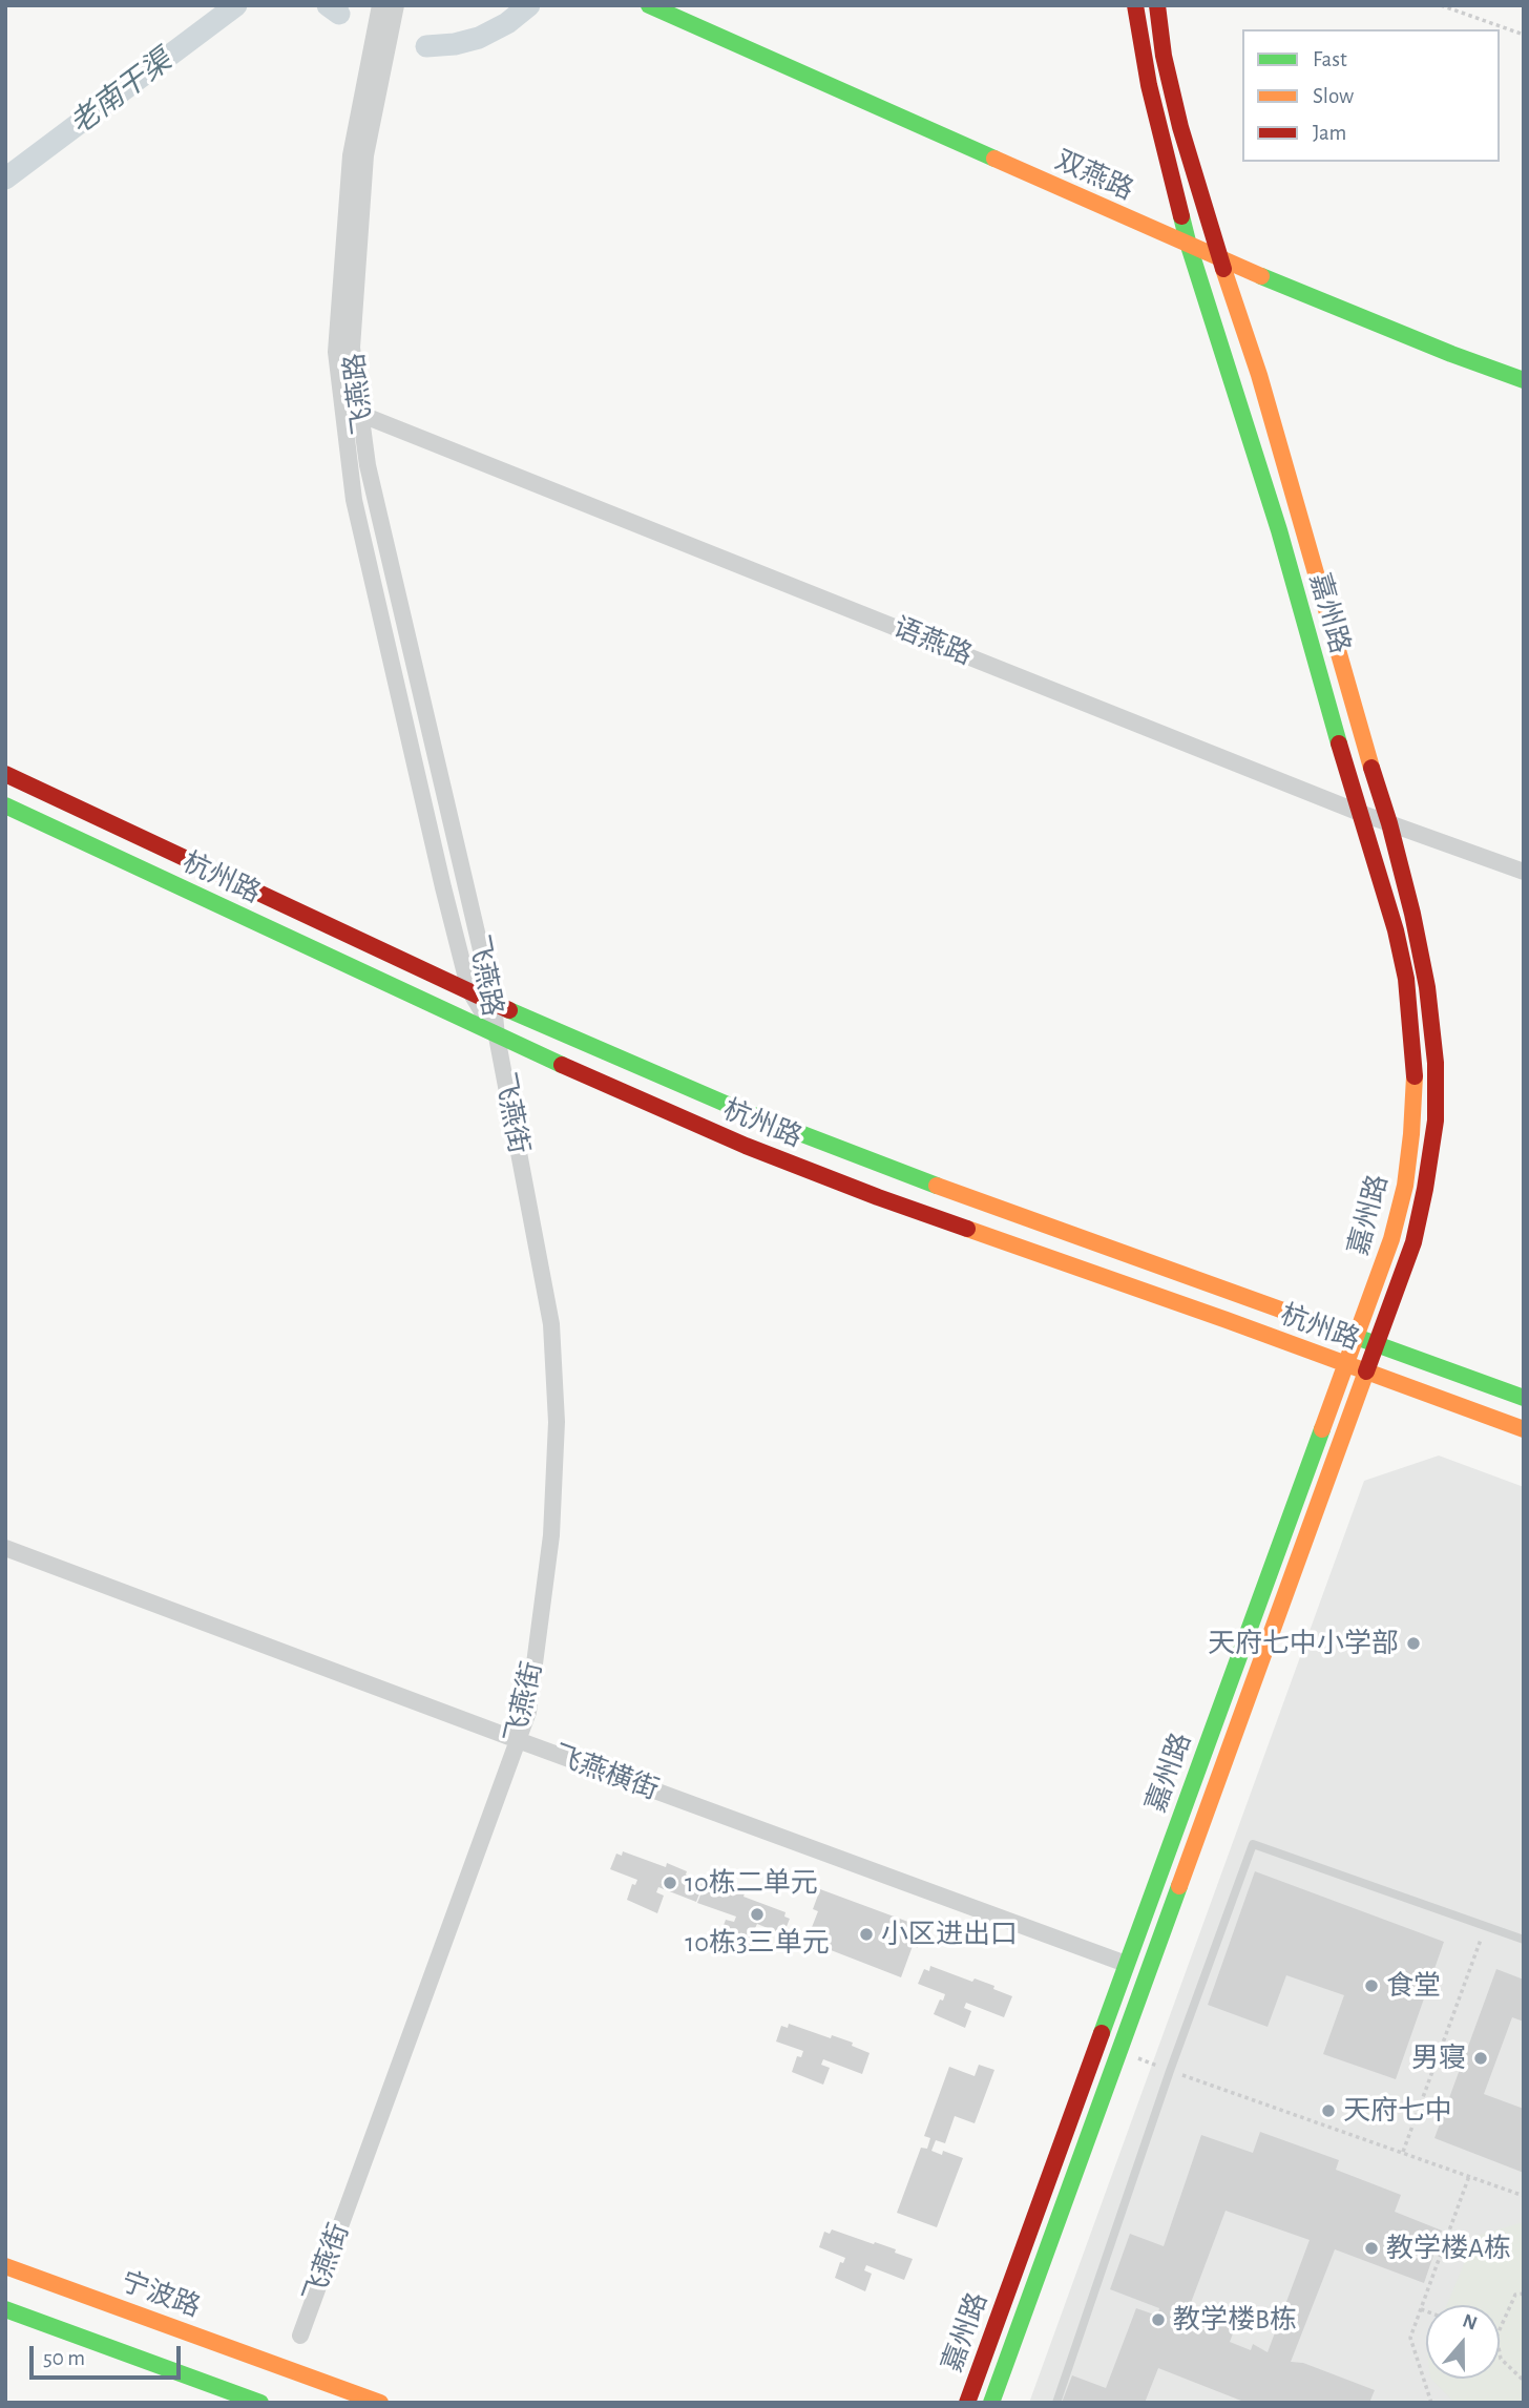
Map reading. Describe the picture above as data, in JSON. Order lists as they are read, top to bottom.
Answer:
{
  "streets": {
    "street": [
      "双燕路",
      "飞燕路",
      "嘉州路",
      "语燕路",
      "杭州路",
      "飞燕街",
      "飞燕横街",
      "宁波路"
    ]
  },
  "crossings": [
    ["双燕路", "嘉州路"],
    ["飞燕路", "语燕路"],
    ["飞燕路", "杭州路"],
    ["飞燕路", "飞燕街"],
    ["嘉州路", "语燕路"],
    ["嘉州路", "杭州路"],
    ["嘉州路", "飞燕横街"],
    ["杭州路", "飞燕街"],
    ["飞燕街", "飞燕横街"]
  ],
  "water": ["老南干渠"],
  "places": [
    "天府七中小学部",
    "10栋二单元",
    "10栋3三单元",
    "小区进出口",
    "食堂",
    "男寝",
    "天府七中",
    "教学楼A栋",
    "教学楼B栋"
  ],
  "legend": ["Fast", "Slow", "Jam"],
  "scale_bar": "50 m",
  "north": "top"
}
